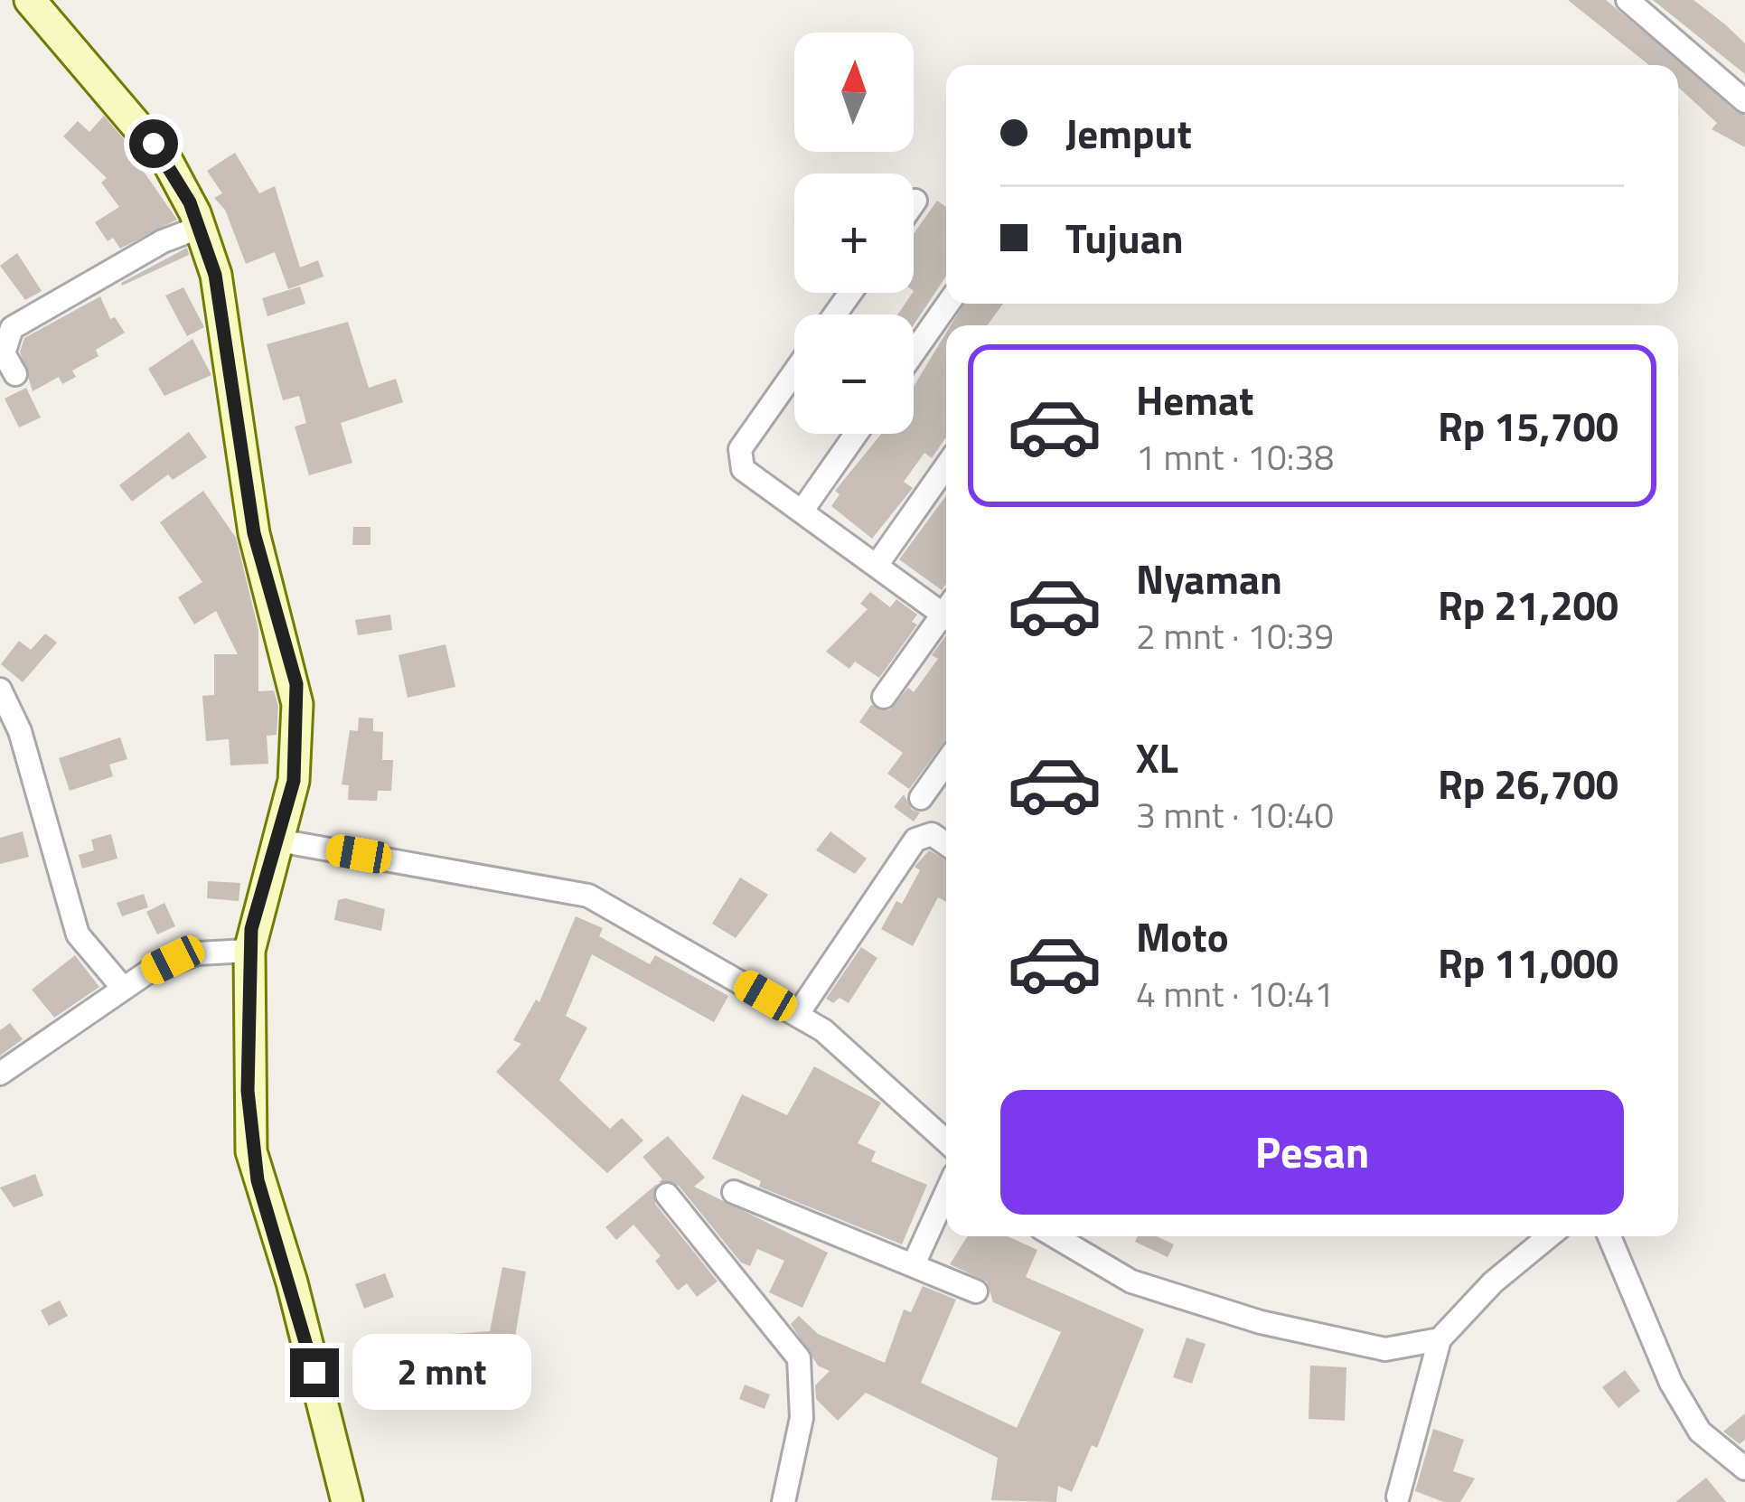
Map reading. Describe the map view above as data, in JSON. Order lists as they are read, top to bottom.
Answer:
{
  "north": "top",
  "page": {
    "map_buttons": ["+", "−"],
    "banner": ["Jemput", "Tujuan"],
    "list": [
      {
        "name": "Hemat",
        "note": "1 mnt · 10:38",
        "value": "Rp 15,700"
      },
      {
        "name": "Nyaman",
        "note": "2 mnt · 10:39",
        "value": "Rp 21,200"
      },
      {
        "name": "XL",
        "note": "3 mnt · 10:40",
        "value": "Rp 26,700"
      },
      {
        "name": "Moto",
        "note": "4 mnt · 10:41",
        "value": "Rp 11,000"
      }
    ],
    "buttons": "Pesan",
    "bubble": "2 mnt"
  }
}
